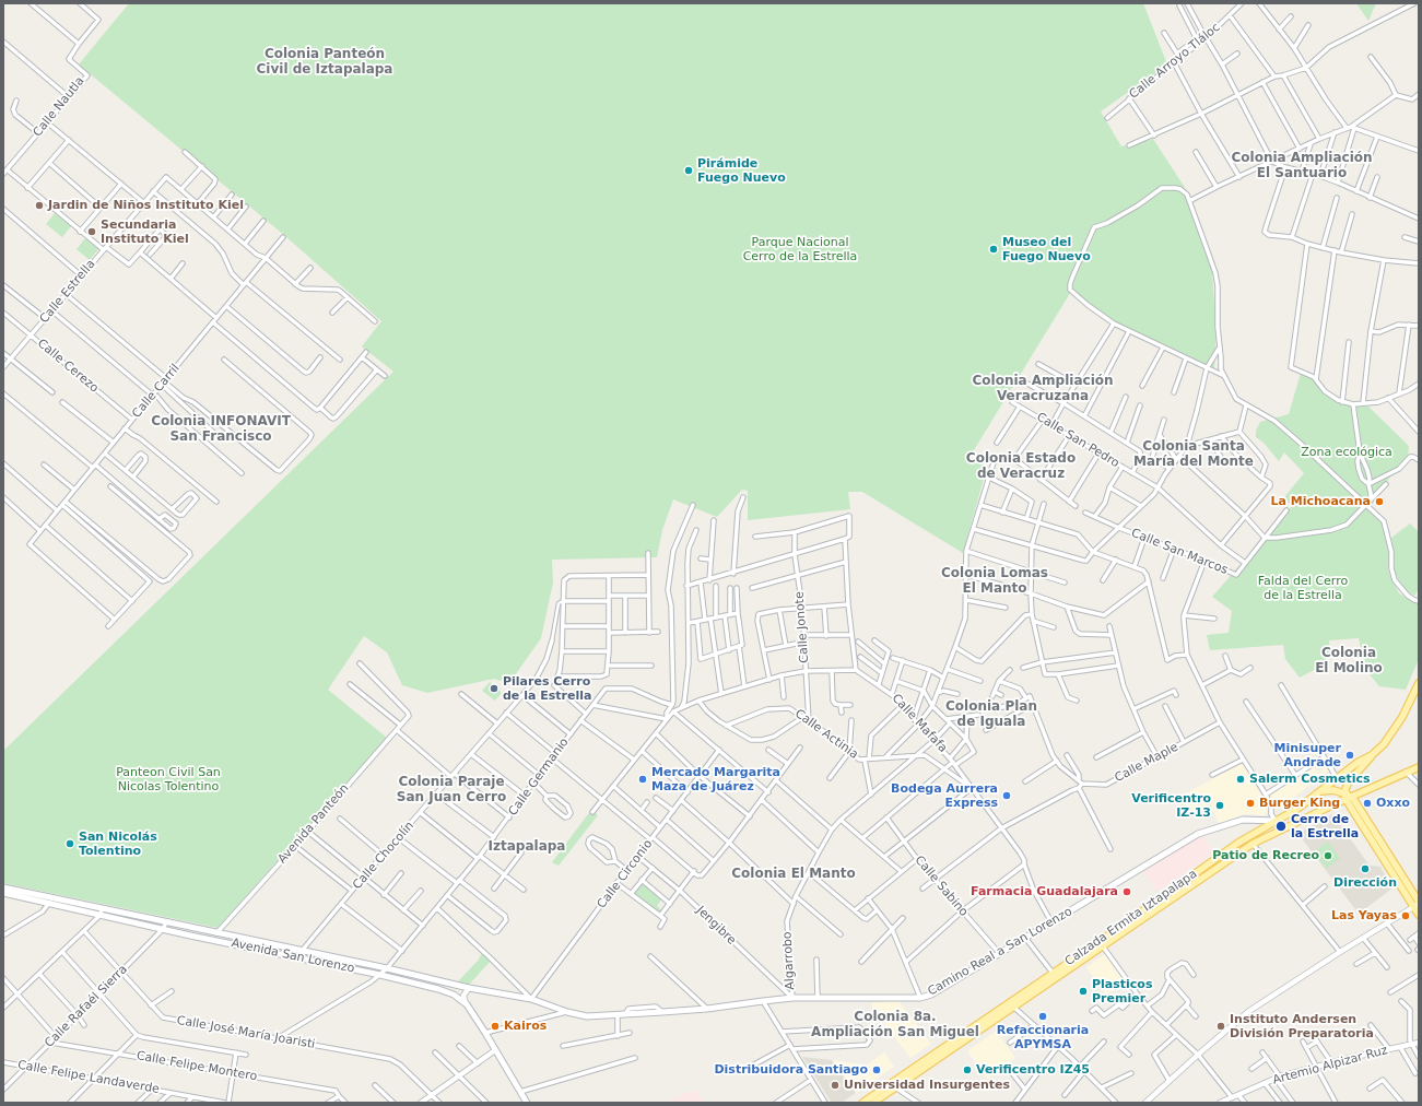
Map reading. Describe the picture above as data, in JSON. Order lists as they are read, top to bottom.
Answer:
{
  "streets": {
    "main road": ["Calzada Ermita Iztapalapa", "Camino Real a San Lorenzo", "Avenida San Lorenzo"],
    "street": [
      "Calle Arroyo Tláloc",
      "Calle Nautla",
      "Calle Estrella",
      "Calle Cerezo",
      "Calle Carril",
      "Calle San Pedro",
      "Calle San Marcos",
      "Calle Jonote",
      "Calle Mafafa",
      "Calle Actinia",
      "Calle Maple",
      "Calle Germanio",
      "Avenida Panteón",
      "Calle Chocolín",
      "Calle Circonio",
      "Calle Sabino",
      "Jengibre",
      "Algarrobo",
      "Calle Rafaél Sierra",
      "Calle José María Joaristi",
      "Artemio Alpizar Ruz",
      "Calle Felipe Montero",
      "Calle Felipe Landaverde"
    ]
  },
  "crossings": [
    ["Calle Estrella", "Calle Cerezo"],
    ["Calle Cerezo", "Calle Carril"],
    ["Calle San Pedro", "Calle San Marcos"],
    ["Calle Jonote", "Calle Actinia"],
    ["Calle Mafafa", "Calle Actinia"],
    ["Calle Mafafa", "Calle Maple"],
    ["Calle Mafafa", "Camino Real a San Lorenzo"],
    ["Calle Mafafa", "Algarrobo"],
    ["Calle Actinia", "Algarrobo"],
    ["Calle Maple", "Calle Sabino"],
    ["Calle Germanio", "Avenida San Lorenzo"],
    ["Calle Germanio", "Calle José María Joaristi"],
    ["Avenida Panteón", "Avenida San Lorenzo"],
    ["Calle Chocolín", "Avenida San Lorenzo"],
    ["Calle Circonio", "Jengibre"],
    ["Calle Circonio", "Camino Real a San Lorenzo"],
    ["Calle Sabino", "Camino Real a San Lorenzo"],
    ["Calzada Ermita Iztapalapa", "Camino Real a San Lorenzo"],
    ["Jengibre", "Camino Real a San Lorenzo"],
    ["Jengibre", "Algarrobo"],
    ["Camino Real a San Lorenzo", "Avenida San Lorenzo"],
    ["Camino Real a San Lorenzo", "Algarrobo"],
    ["Avenida San Lorenzo", "Calle Rafaél Sierra"],
    ["Calle Rafaél Sierra", "Calle José María Joaristi"],
    ["Calle Rafaél Sierra", "Calle Felipe Montero"],
    ["Calle Rafaél Sierra", "Calle Felipe Landaverde"]
  ],
  "districts": [
    "Colonia Panteón Civil de Iztapalapa",
    "Colonia Ampliación El Santuario",
    "Colonia Ampliación Veracruzana",
    "Colonia INFONAVIT San Francisco",
    "Colonia Santa María del Monte",
    "Colonia Estado de Veracruz",
    "Colonia Lomas El Manto",
    "Colonia El Molino",
    "Colonia Plan de Iguala",
    "Colonia Paraje San Juan Cerro",
    "Iztapalapa",
    "Colonia El Manto",
    "Colonia 8a. Ampliación San Miguel"
  ],
  "parks": [
    "Parque Nacional Cerro de la Estrella",
    "Zona ecológica",
    "Falda del Cerro de la Estrella",
    "Panteon Civil San Nicolas Tolentino"
  ],
  "places": [
    "Pirámide Fuego Nuevo",
    "Jardin de Niños Instituto Kiel",
    "Secundaria Instituto Kiel",
    "Museo del Fuego Nuevo",
    "La Michoacana",
    "Pilares Cerro de la Estrella",
    "Minisuper Andrade",
    "Mercado Margarita Maza de Juárez",
    "Salerm Cosmetics",
    "Bodega Aurrera Express",
    "Burger King",
    "Oxxo",
    "Verificentro IZ-13",
    "Cerro de la Estrella",
    "San Nicolás Tolentino",
    "Patio de Recreo",
    "Dirección",
    "Farmacia Guadalajara",
    "Las Yayas",
    "Plasticos Premier",
    "Refaccionaria APYMSA",
    "Kairos",
    "Instituto Andersen División Preparatoria",
    "Distribuidora Santiago",
    "Verificentro IZ45",
    "Universidad Insurgentes"
  ]
}
